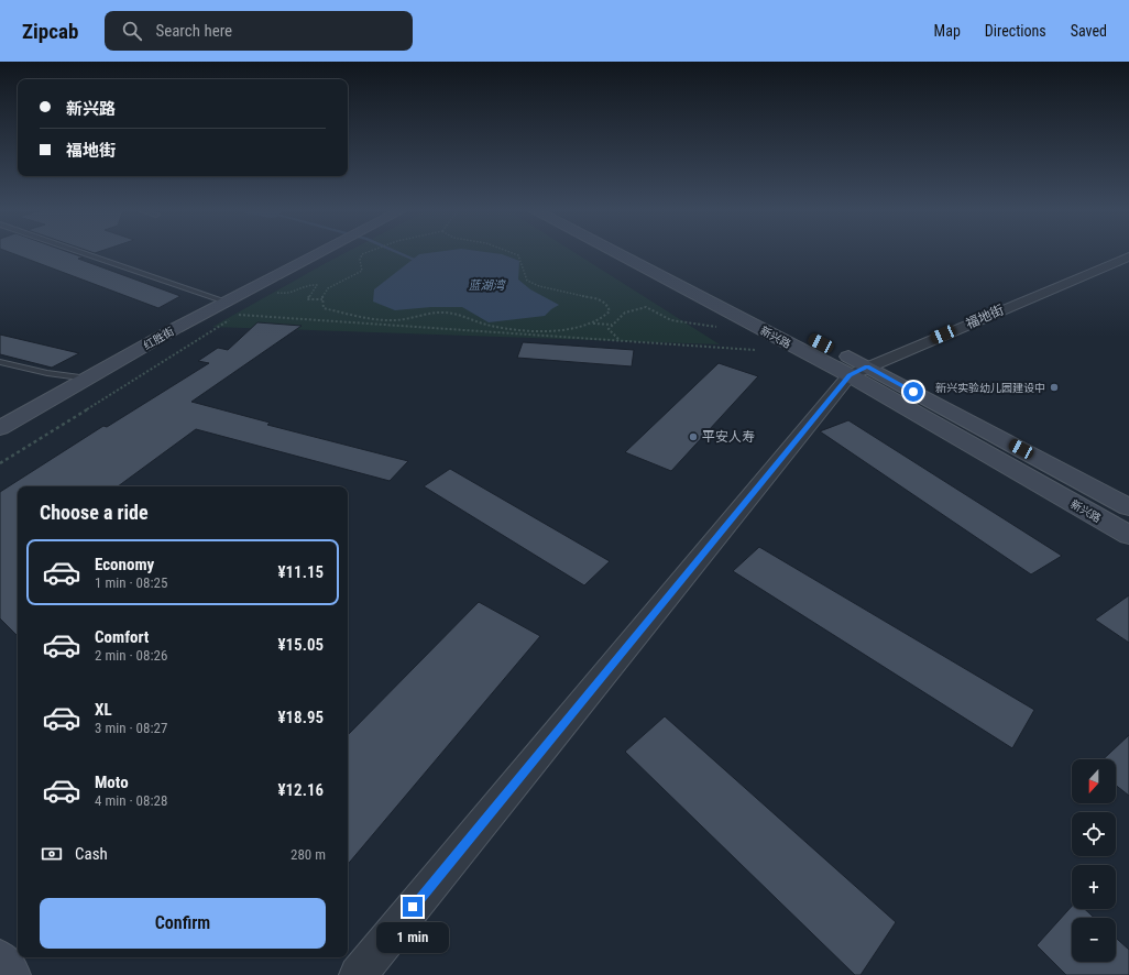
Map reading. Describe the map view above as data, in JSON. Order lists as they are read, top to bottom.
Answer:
{
  "streets": {
    "main road": ["新兴路", "红胜街"],
    "street": ["福地街"]
  },
  "crossings": [
    ["福地街", "新兴路"]
  ],
  "water": ["蓝湖湾"],
  "places": ["新兴实验幼儿园建设中", "平安人寿"],
  "north": "bottom",
  "page": {
    "header": "Zipcab",
    "search": "Search here",
    "nav": ["Map", "Directions", "Saved"],
    "banner": ["新兴路", "福地街"],
    "heading": "Choose a ride",
    "list": [
      {
        "name": "Economy",
        "note": "1 min · 08:25",
        "value": "¥11.15"
      },
      {
        "name": "Comfort",
        "note": "2 min · 08:26",
        "value": "¥15.05"
      },
      {
        "name": "XL",
        "note": "3 min · 08:27",
        "value": "¥18.95"
      },
      {
        "name": "Moto",
        "note": "4 min · 08:28",
        "value": "¥12.16"
      }
    ],
    "map_buttons": ["+", "−"],
    "pay": ["Cash", "280 m"],
    "buttons": "Confirm",
    "bubble": "1 min"
  }
}
